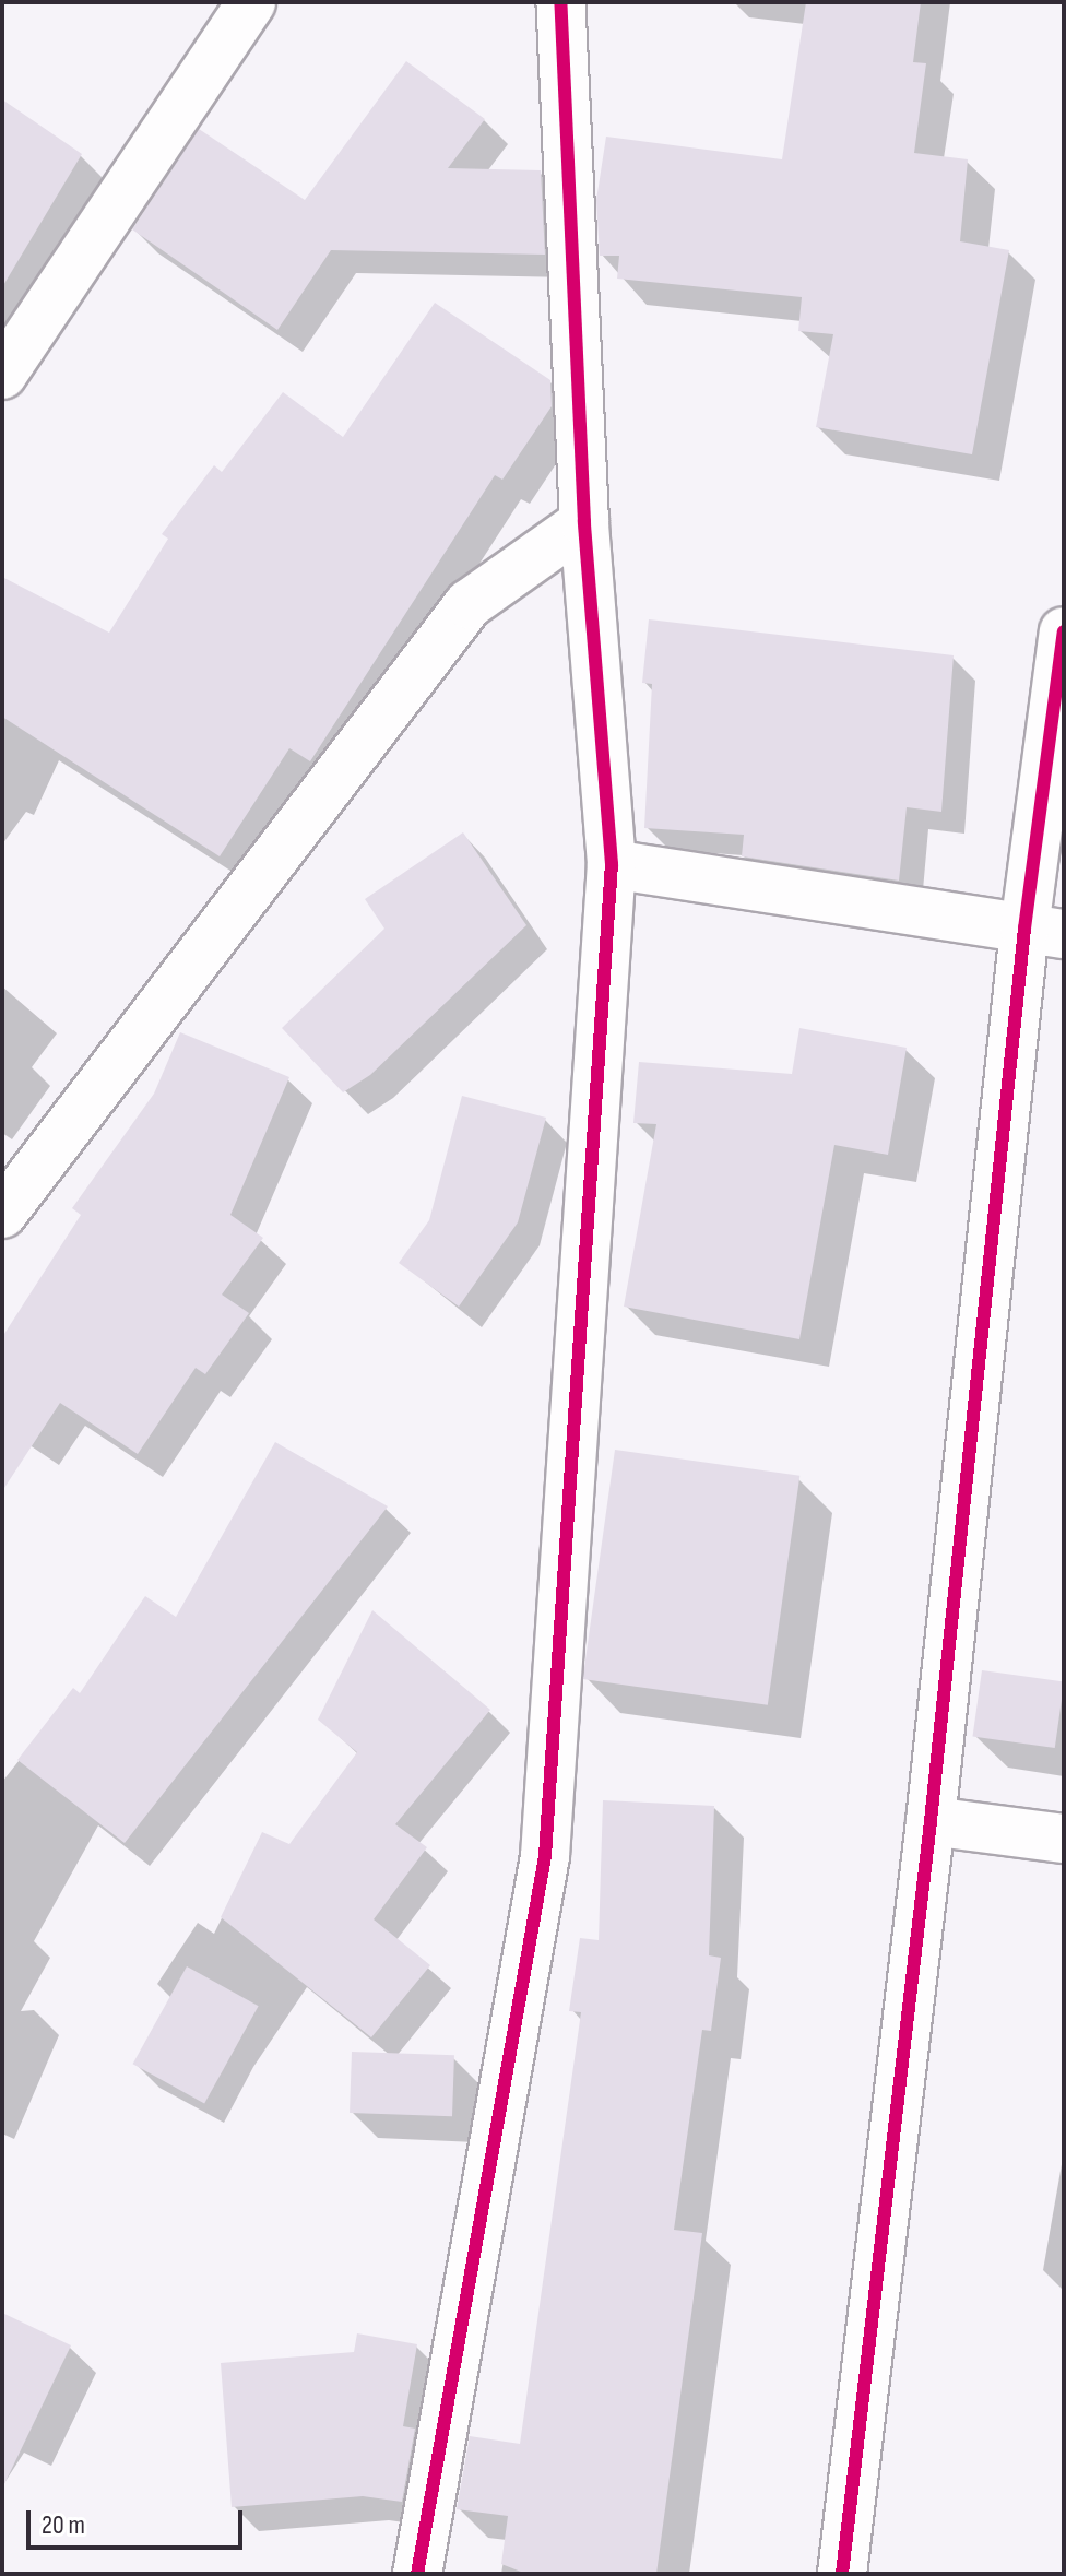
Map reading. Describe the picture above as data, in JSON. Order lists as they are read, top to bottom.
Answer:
{
  "scale_bar": "20 m"
}
